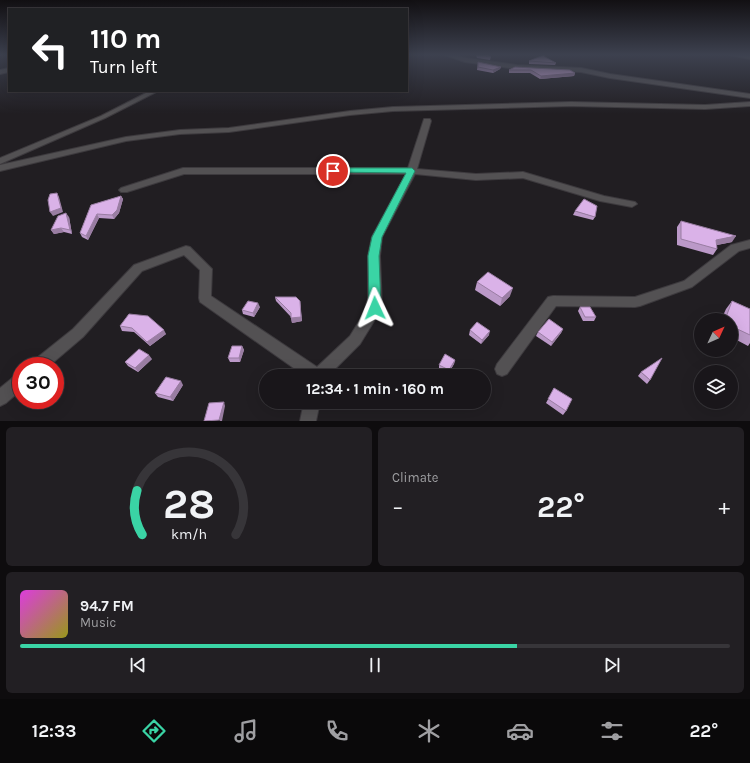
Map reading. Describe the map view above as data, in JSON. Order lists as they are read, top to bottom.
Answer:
{
  "north": "top right",
  "page": {
    "turn": ["110 m", "Turn left"],
    "limit": "30",
    "trip": "12:34 · 1 min · 160 m",
    "tile": "Climate",
    "heat": ["−", "22°", "+"],
    "song": ["94.7 FM", "Music"],
    "tabs": ["12:33", "22°"],
    "gauge": ["28", "km/h"]
  }
}
